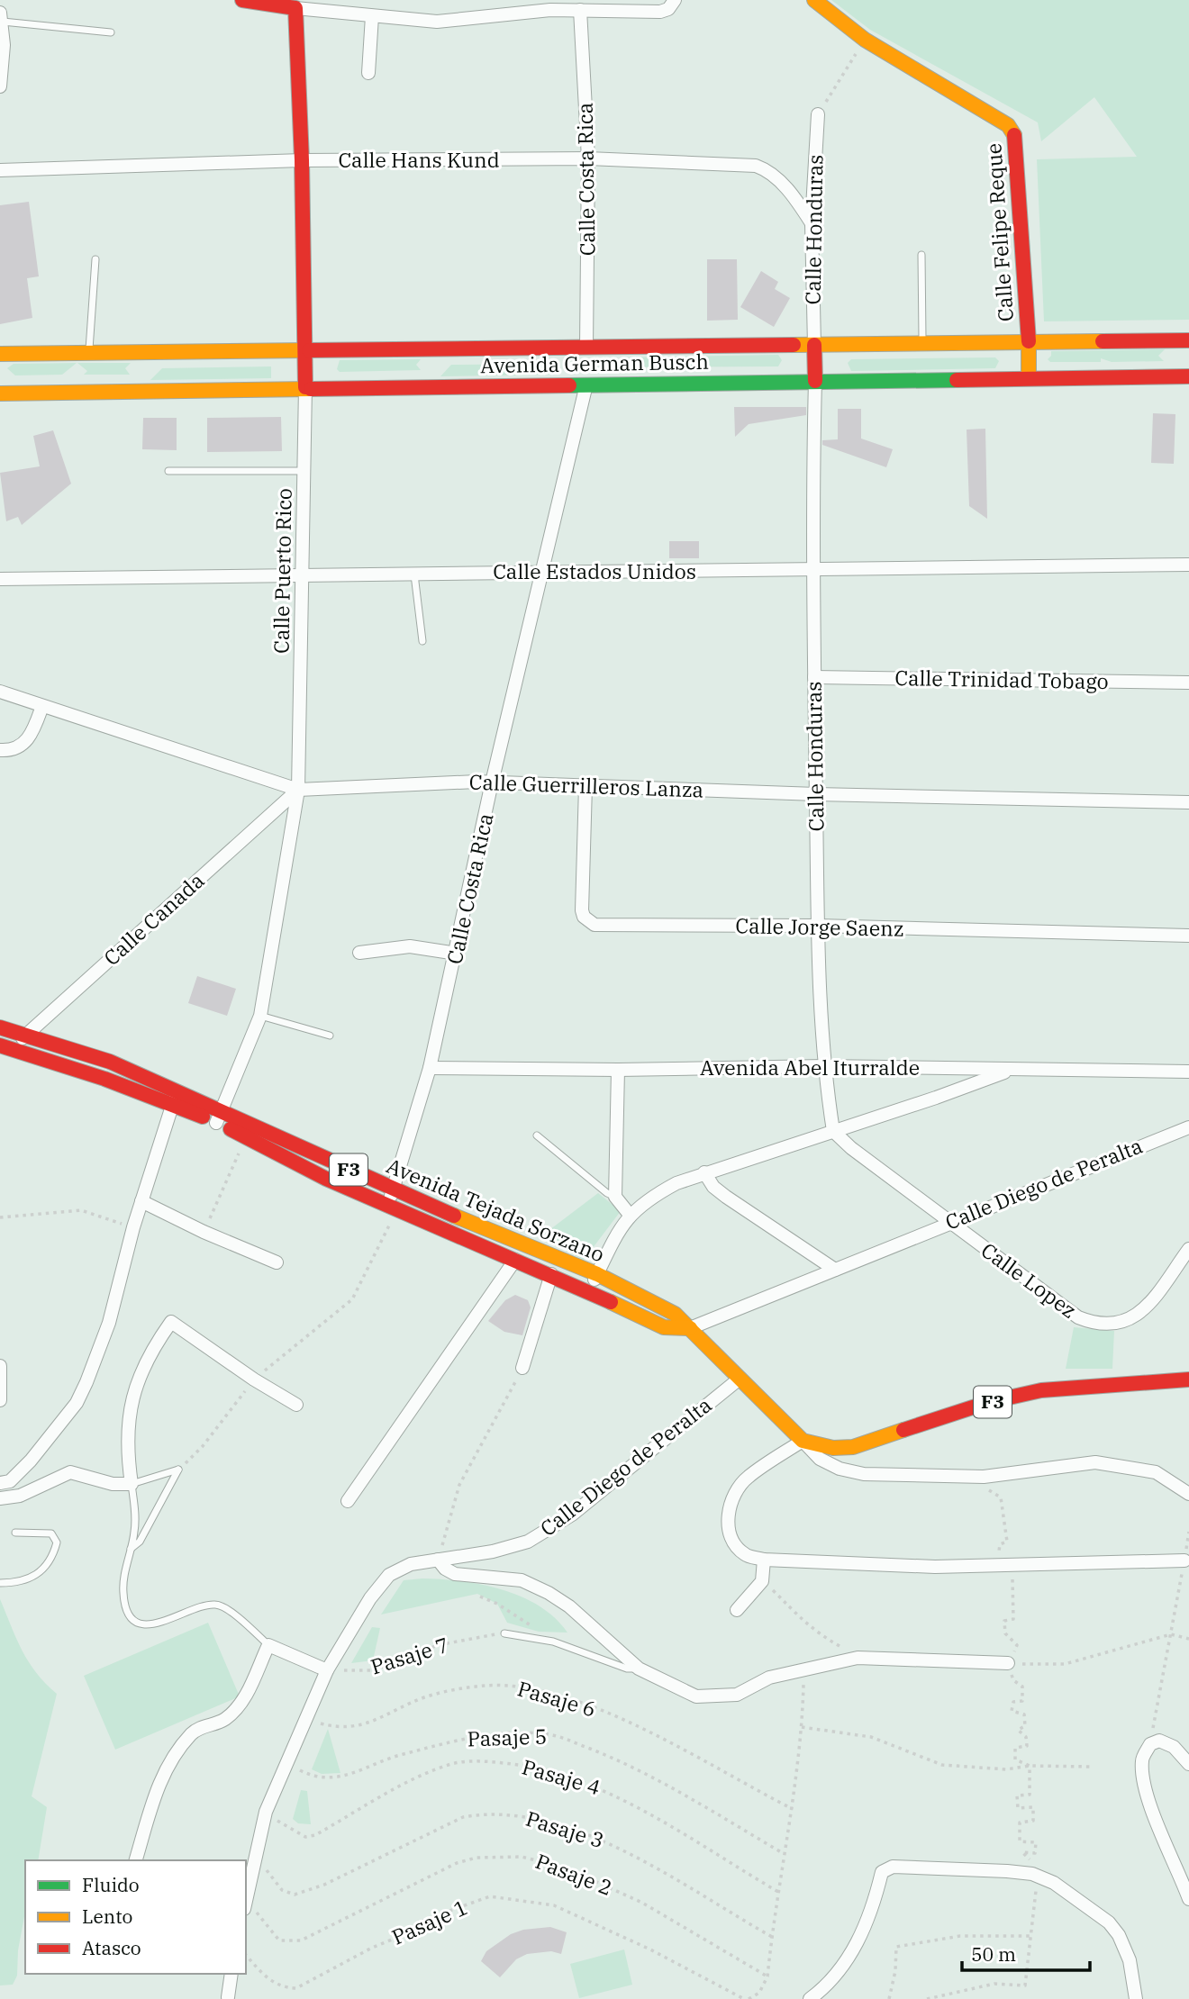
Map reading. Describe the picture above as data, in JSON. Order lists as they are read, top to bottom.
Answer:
{
  "streets": {
    "main road": [
      "Calle Felipe Reque",
      "Avenida German Busch",
      "Calle Puerto Rico",
      "F3",
      "Avenida Tejada Sorzano"
    ],
    "street": [
      "Calle Hans Kund",
      "Calle Costa Rica",
      "Calle Honduras",
      "Calle Estados Unidos",
      "Calle Trinidad Tobago",
      "Calle Guerrilleros Lanza",
      "Calle Canada",
      "Calle Jorge Saenz",
      "Avenida Abel Iturralde",
      "Calle Diego de Peralta",
      "Calle Lopez"
    ],
    "path": [
      "Pasaje 7",
      "Pasaje 6",
      "Pasaje 5",
      "Pasaje 4",
      "Pasaje 3",
      "Pasaje 2",
      "Pasaje 1"
    ]
  },
  "crossings": [
    ["Calle Hans Kund", "Calle Costa Rica"],
    ["Calle Hans Kund", "Calle Honduras"],
    ["Calle Hans Kund", "Calle Puerto Rico"],
    ["Calle Costa Rica", "Avenida German Busch"],
    ["Calle Costa Rica", "Calle Estados Unidos"],
    ["Calle Costa Rica", "Calle Guerrilleros Lanza"],
    ["Calle Costa Rica", "Avenida Abel Iturralde"],
    ["Calle Costa Rica", "Avenida Tejada Sorzano"],
    ["Calle Honduras", "Avenida German Busch"],
    ["Calle Honduras", "Calle Estados Unidos"],
    ["Calle Honduras", "Calle Trinidad Tobago"],
    ["Calle Honduras", "Calle Guerrilleros Lanza"],
    ["Calle Honduras", "Calle Jorge Saenz"],
    ["Calle Honduras", "Avenida Abel Iturralde"],
    ["Calle Honduras", "Calle Lopez"],
    ["Calle Felipe Reque", "Avenida German Busch"],
    ["Avenida German Busch", "Calle Puerto Rico"],
    ["Calle Puerto Rico", "Calle Estados Unidos"],
    ["Calle Puerto Rico", "Calle Guerrilleros Lanza"],
    ["Calle Puerto Rico", "Calle Canada"],
    ["Calle Puerto Rico", "Avenida Tejada Sorzano"],
    ["Calle Guerrilleros Lanza", "Calle Canada"],
    ["Calle Guerrilleros Lanza", "Calle Jorge Saenz"],
    ["Calle Canada", "Avenida Tejada Sorzano"],
    ["F3", "Avenida Tejada Sorzano"],
    ["Calle Diego de Peralta", "Avenida Tejada Sorzano"],
    ["Calle Diego de Peralta", "Calle Lopez"],
    ["Calle Diego de Peralta", "Pasaje 7"],
    ["Calle Diego de Peralta", "Pasaje 6"],
    ["Calle Diego de Peralta", "Pasaje 5"],
    ["Calle Diego de Peralta", "Pasaje 4"],
    ["Calle Diego de Peralta", "Pasaje 3"]
  ],
  "legend": ["Fluido", "Lento", "Atasco"],
  "scale_bar": "50 m"
}
